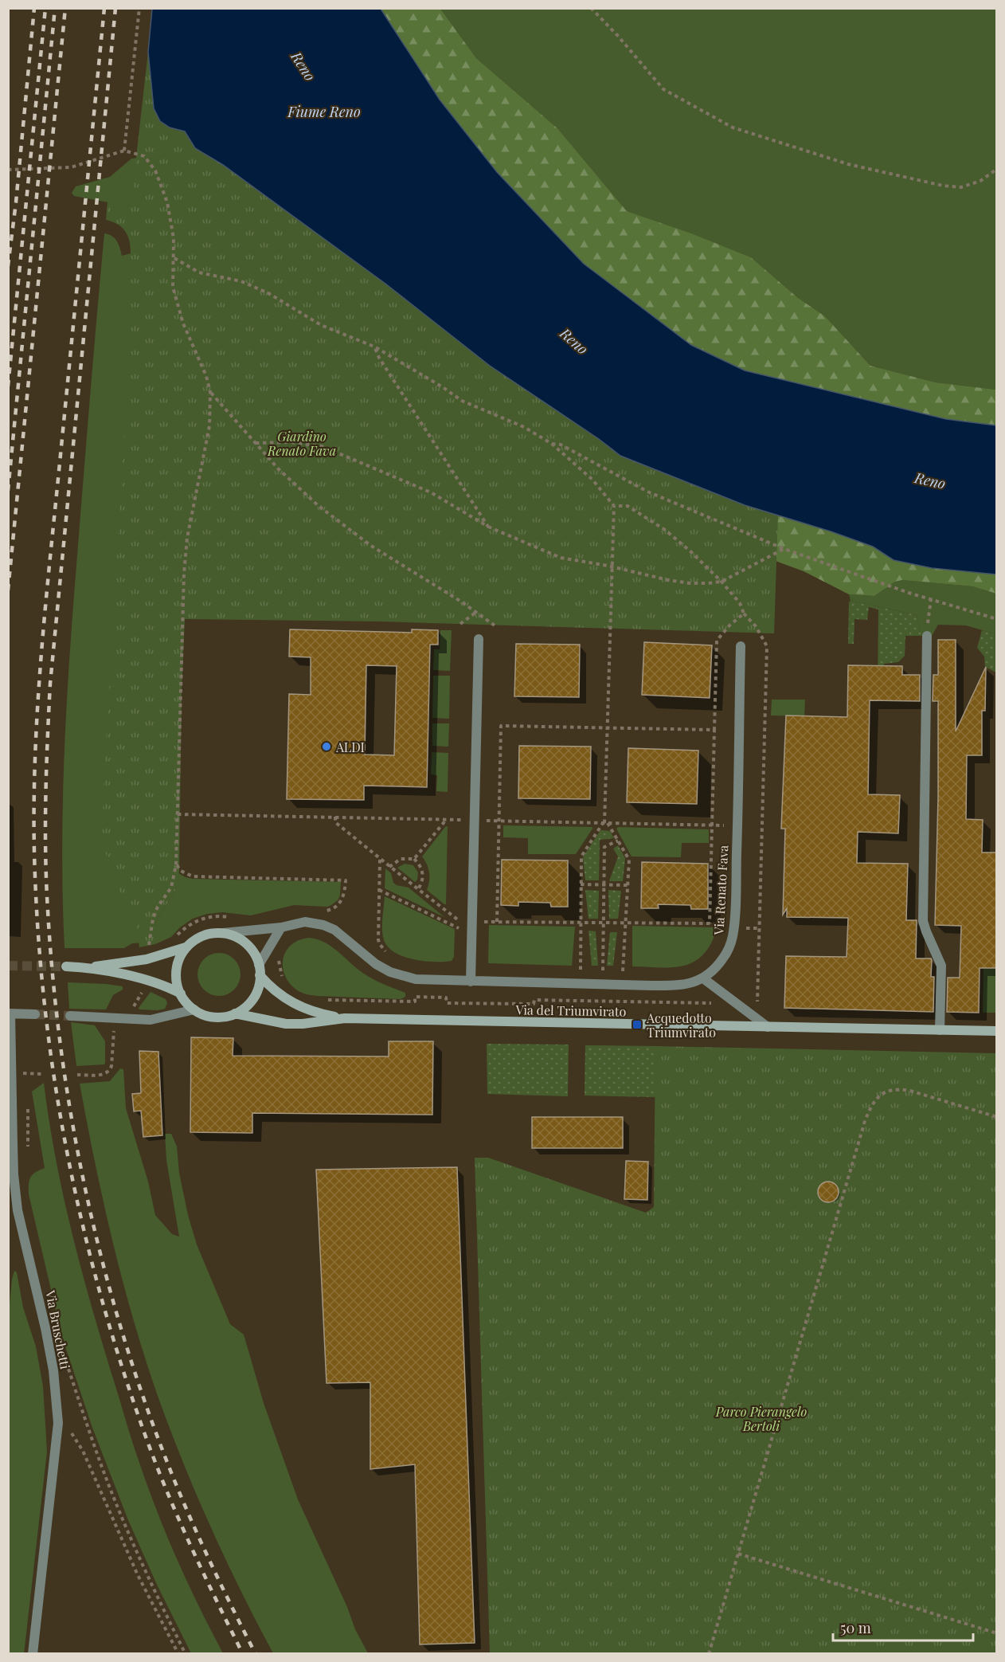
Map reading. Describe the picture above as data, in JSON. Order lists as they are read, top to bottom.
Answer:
{
  "streets": {
    "main road": ["Via del Triumvirato"],
    "street": ["Via Renato Fava", "Via Bruschetti"]
  },
  "crossings": [
    ["Via Renato Fava", "Via del Triumvirato"]
  ],
  "water": ["Reno", "Fiume Reno"],
  "parks": ["Giardino Renato Fava", "Parco Pierangelo Bertoli"],
  "places": {
    "other": ["ALDI"],
    "transit": ["Acquedotto Triumvirato"]
  },
  "scale_bar": "50 m"
}
